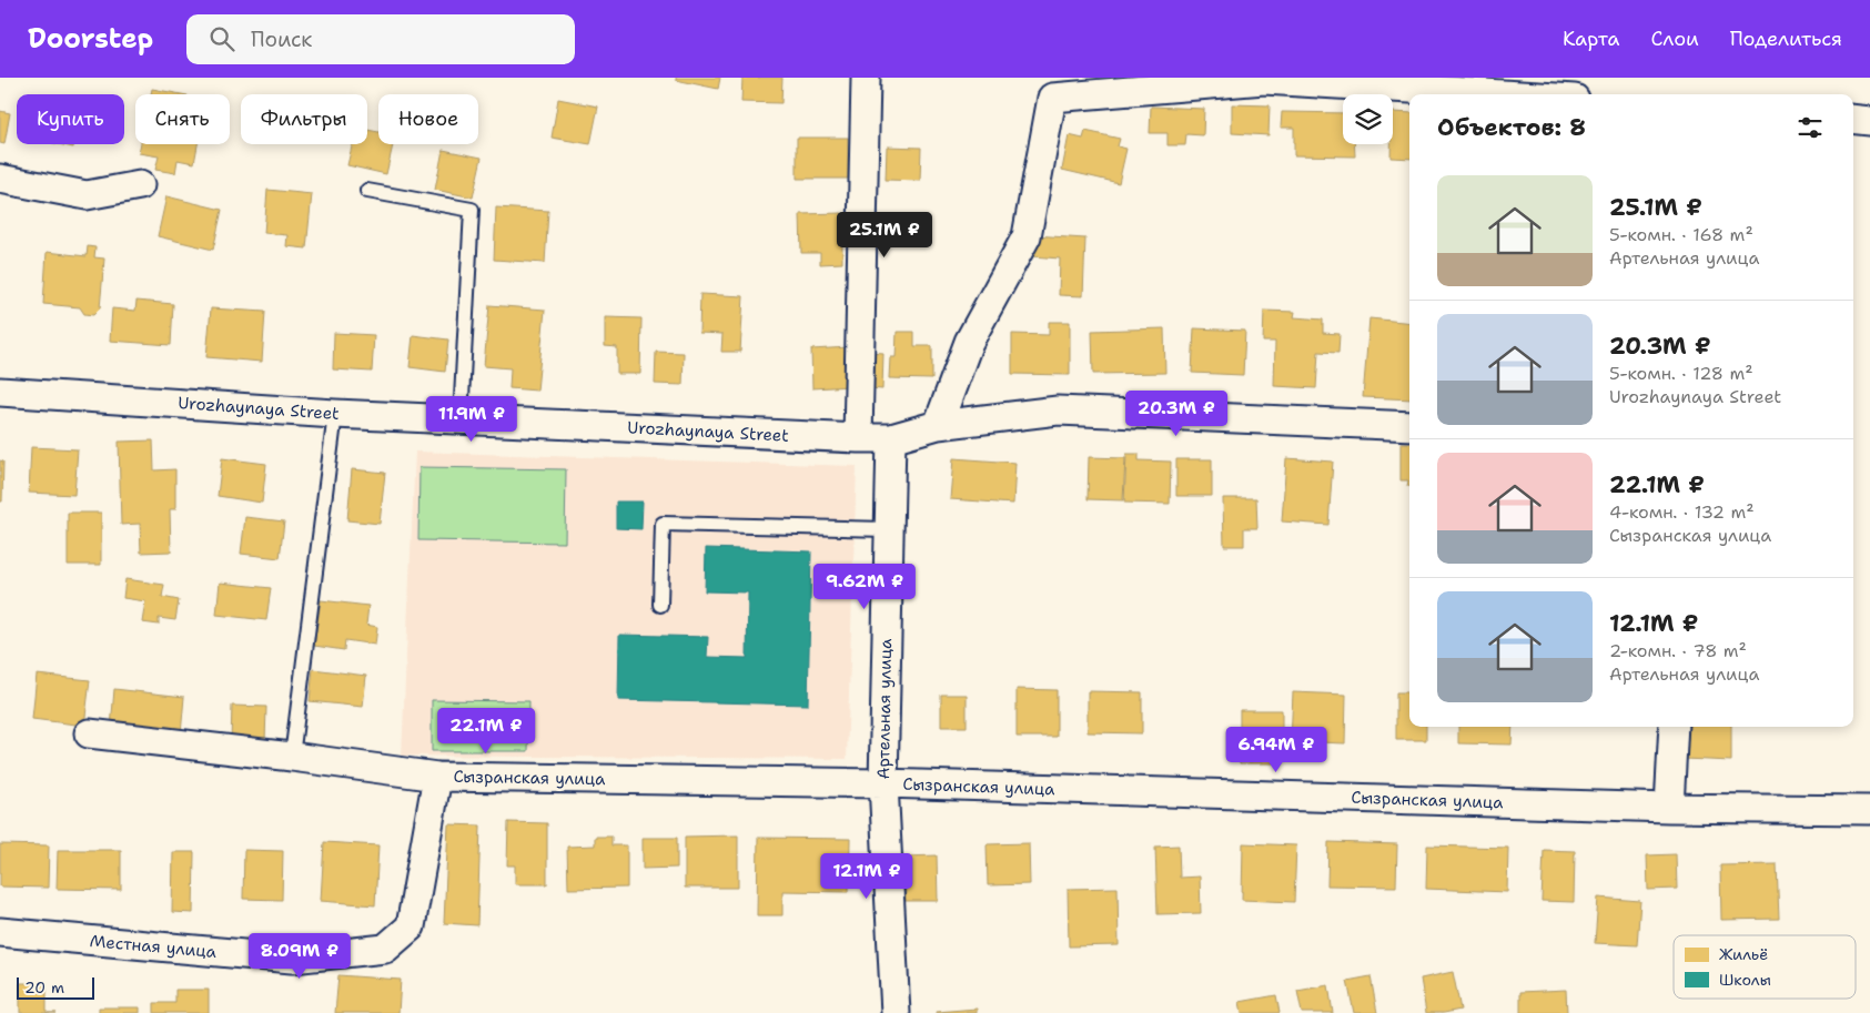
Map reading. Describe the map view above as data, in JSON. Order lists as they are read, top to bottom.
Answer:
{
  "streets": {
    "street": [
      "Urozhaynaya Street",
      "Артельная улица",
      "Сызранская улица",
      "Местная улица"
    ]
  },
  "crossings": [
    ["Urozhaynaya Street", "Артельная улица"],
    ["Артельная улица", "Сызранская улица"],
    ["Сызранская улица", "Местная улица"]
  ],
  "legend": ["Жильё", "Школы"],
  "scale_bar": "20 m",
  "page": {
    "header": "Doorstep",
    "search": "Поиск",
    "nav": ["Карта", "Слои", "Поделиться"],
    "chip": [
      "Купить",
      "Снять",
      "Фильтры",
      "Новое"
    ],
    "heading": "Объектов: 8",
    "list": [
      {
        "name": "25.1M ₽",
        "note": "5-комн. · 168 m² · Артельная улица"
      },
      {
        "name": "20.3M ₽",
        "note": "5-комн. · 128 m² · Urozhaynaya Street"
      },
      {
        "name": "22.1M ₽",
        "note": "4-комн. · 132 m² · Сызранская улица"
      },
      {
        "name": "12.1M ₽",
        "note": "2-комн. · 78 m² · Артельная улица"
      }
    ],
    "price": [
      "25.1M ₽",
      "20.3M ₽",
      "11.9M ₽",
      "9.62M ₽",
      "22.1M ₽",
      "6.94M ₽",
      "12.1M ₽",
      "8.09M ₽"
    ],
    "scale": "20 m"
  }
}
